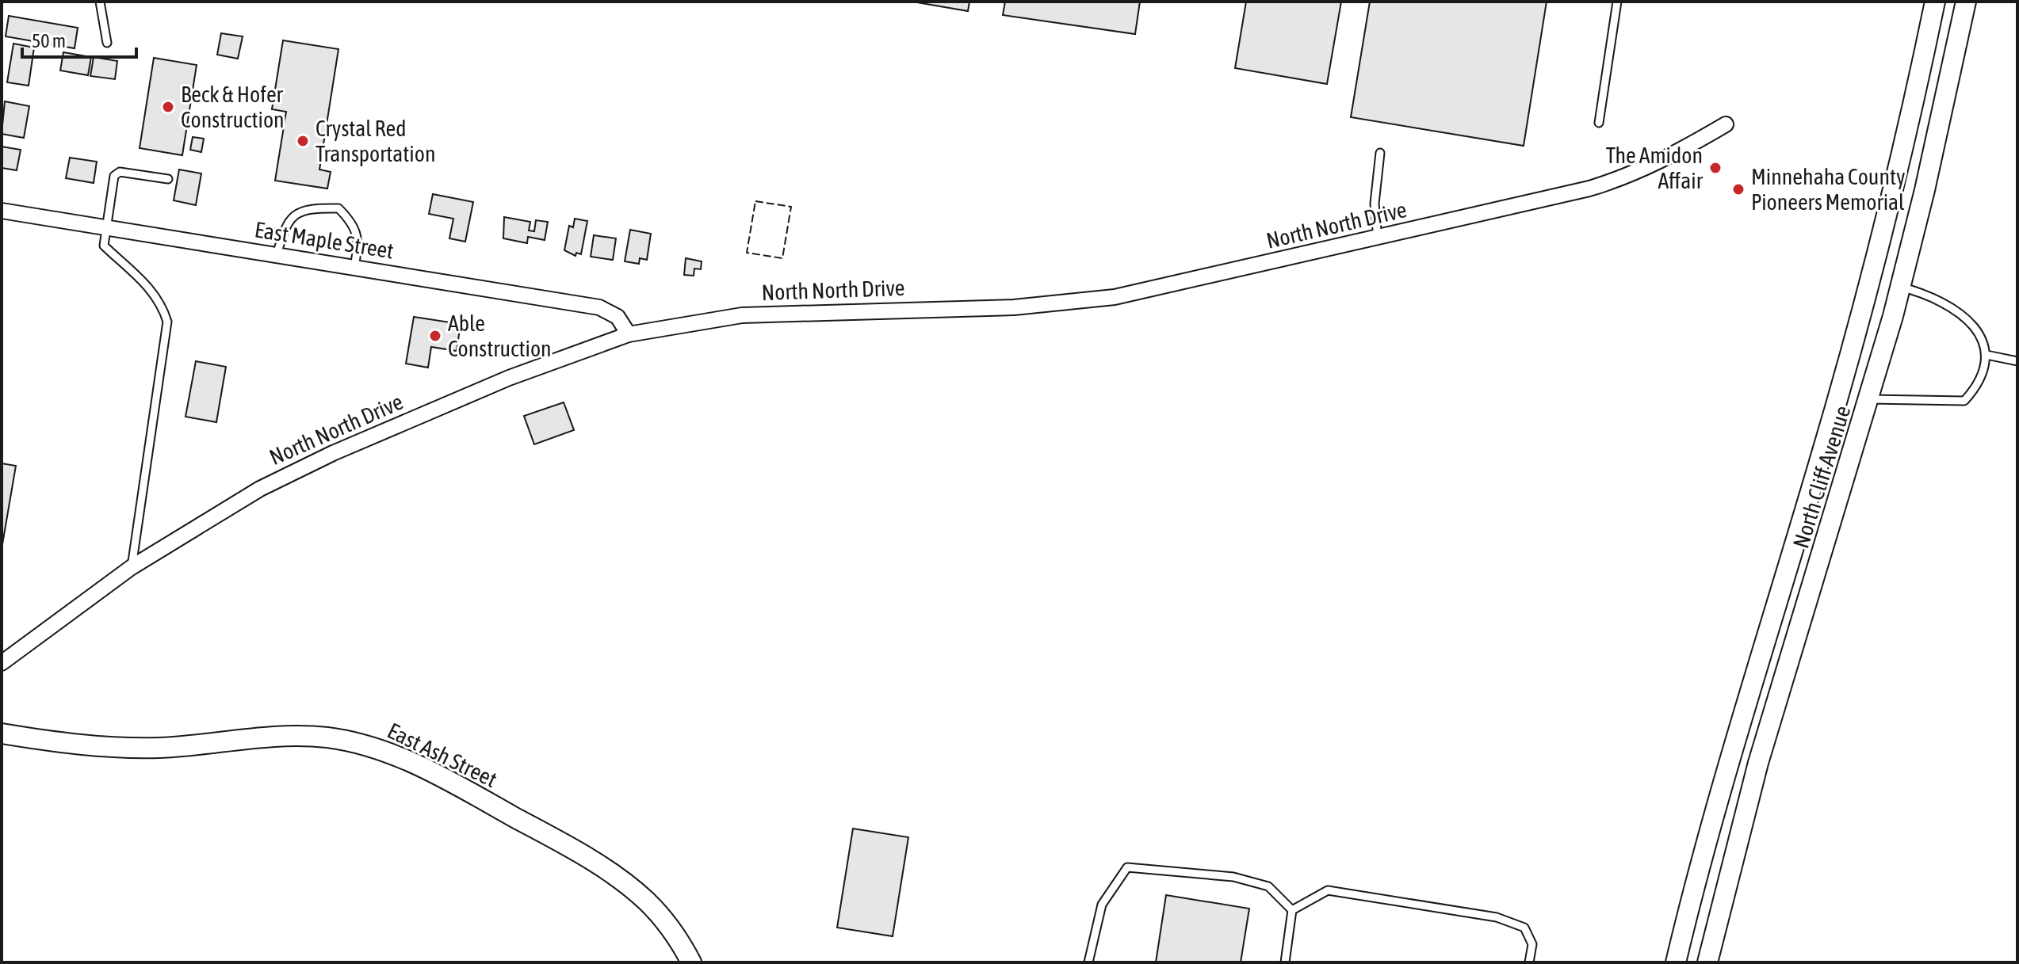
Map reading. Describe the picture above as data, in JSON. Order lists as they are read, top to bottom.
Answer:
{
  "streets": {
    "main road": ["North Cliff Avenue", "East Ash Street"],
    "street": ["North North Drive", "East Maple Street"]
  },
  "crossings": [
    ["North North Drive", "East Maple Street"]
  ],
  "places": [
    "Beck & Hofer Construction",
    "Crystal Red Transportation",
    "The Amidon Affair",
    "Minnehaha County Pioneers Memorial",
    "Able Construction"
  ],
  "scale_bar": "50 m"
}
